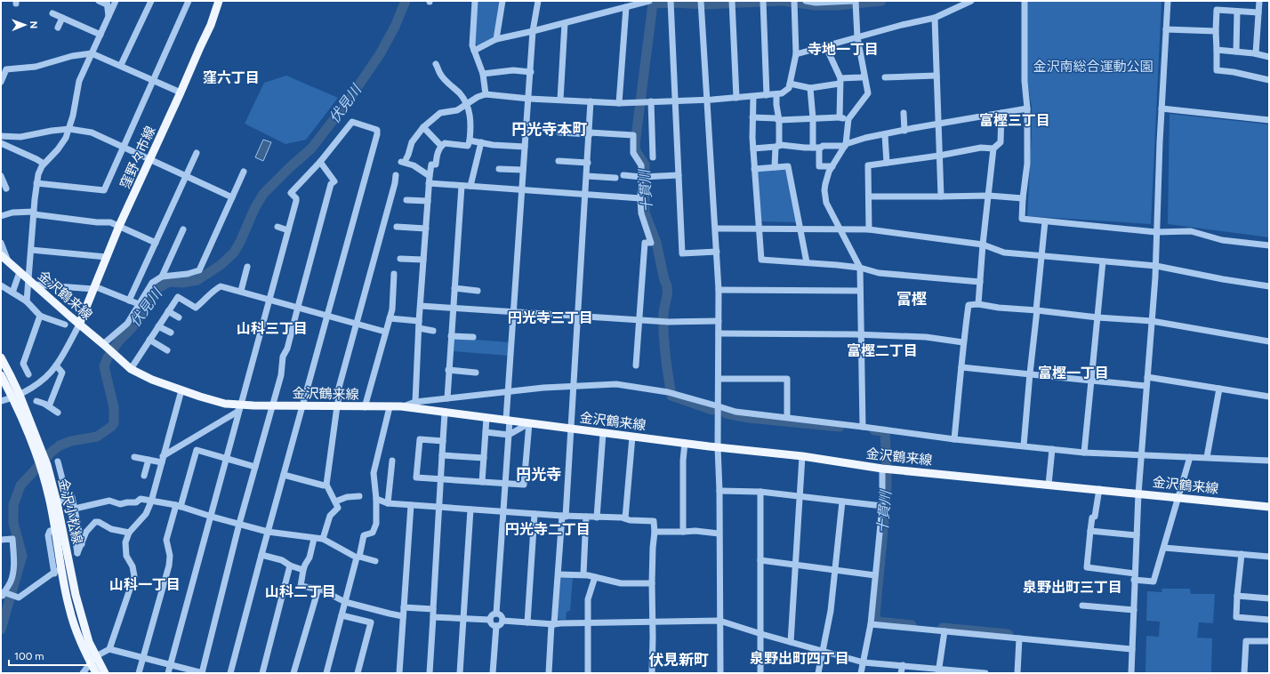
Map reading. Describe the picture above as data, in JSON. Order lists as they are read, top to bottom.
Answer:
{
  "streets": {
    "main road": ["窪野々市線", "金沢鶴来線", "金沢小松線"]
  },
  "crossings": [
    ["窪野々市線", "金沢鶴来線"]
  ],
  "districts": [
    "寺地一丁目",
    "窪六丁目",
    "富樫三丁目",
    "円光寺本町",
    "富樫",
    "円光寺三丁目",
    "山科三丁目",
    "富樫二丁目",
    "富樫一丁目",
    "円光寺",
    "円光寺二丁目",
    "山科一丁目",
    "泉野出町三丁目",
    "山科二丁目",
    "泉野出町四丁目",
    "伏見新町"
  ],
  "water": ["伏見川", "十貫川"],
  "parks": ["金沢南総合運動公園"],
  "scale_bar": "100 m",
  "north": "right"
}
